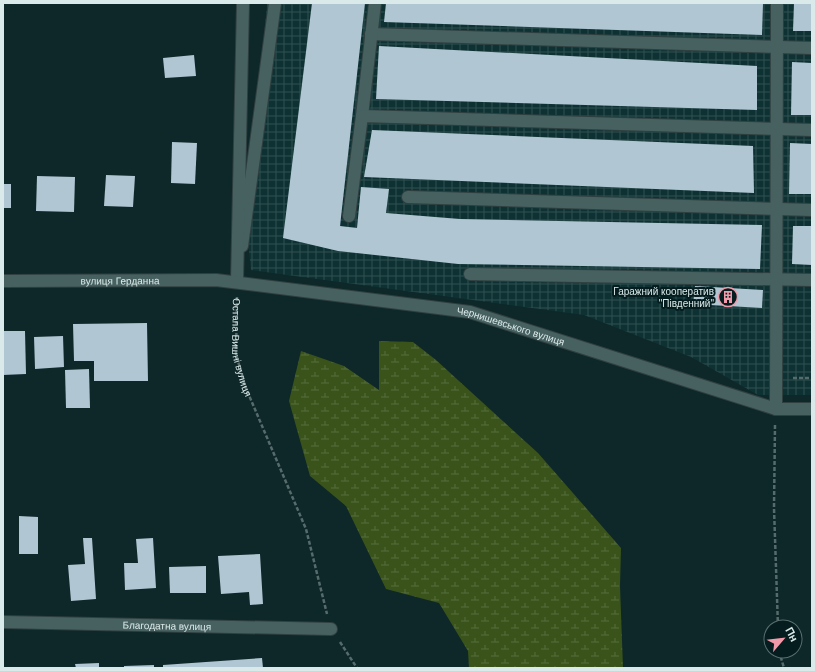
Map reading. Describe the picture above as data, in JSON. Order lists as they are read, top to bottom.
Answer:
{
  "streets": {
    "street": ["вулиця Герданна", "Чернишевського вулиця", "Благодатна вулиця"],
    "path": ["Остапа Вишні вулиця"]
  },
  "crossings": [
    ["вулиця Герданна", "Чернишевського вулиця"],
    ["вулиця Герданна", "Остапа Вишні вулиця"],
    ["Чернишевського вулиця", "Остапа Вишні вулиця"],
    ["Остапа Вишні вулиця", "Благодатна вулиця"]
  ],
  "places": {
    "building": ["Гаражний кооператив \"Південний\""]
  },
  "north": "top right"
}
